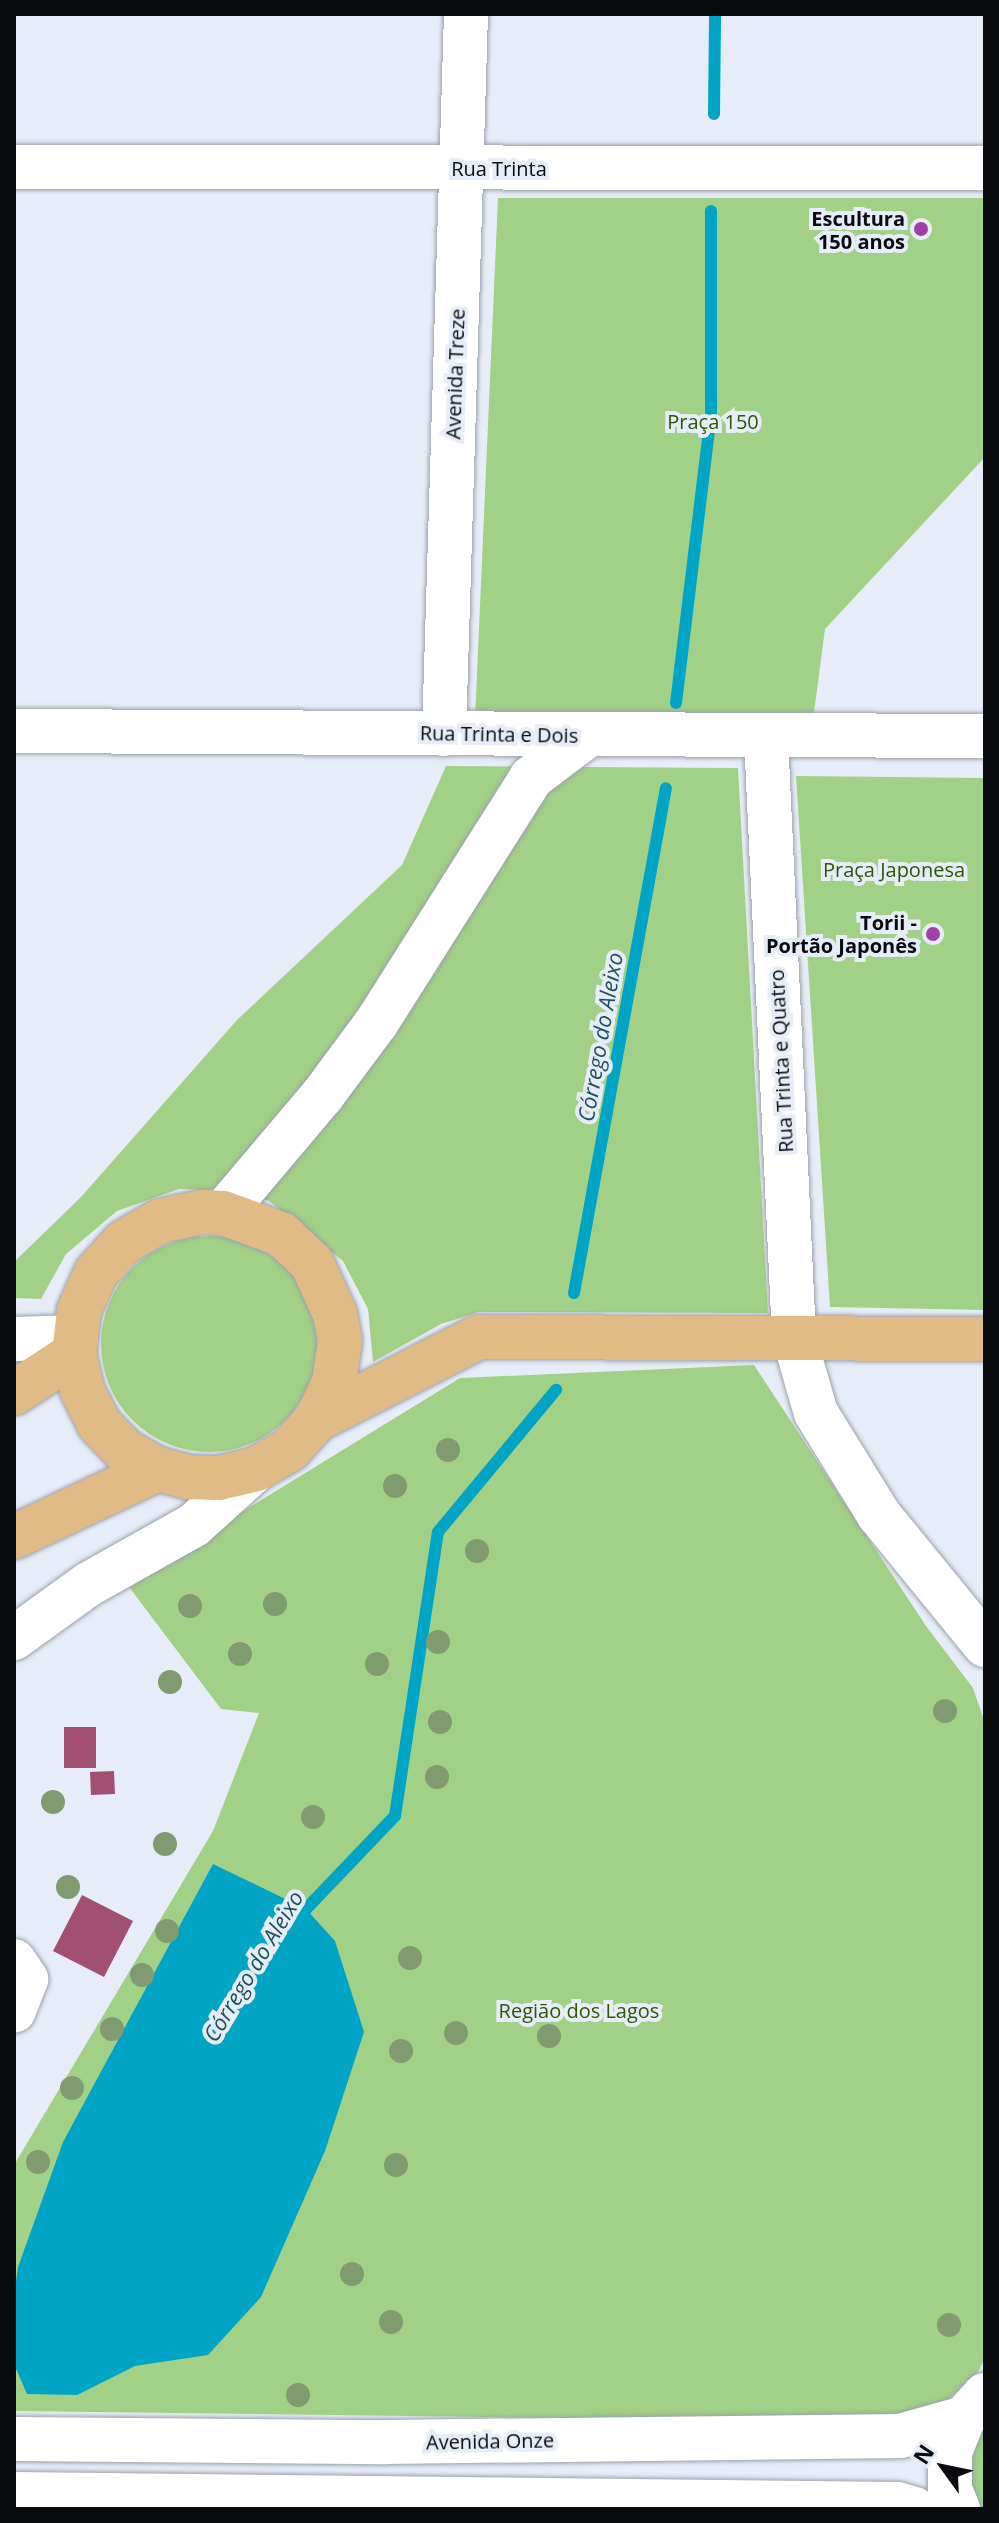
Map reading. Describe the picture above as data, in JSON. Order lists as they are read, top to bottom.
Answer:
{
  "streets": {
    "street": [
      "Rua Trinta",
      "Avenida Treze",
      "Rua Trinta e Dois",
      "Rua Trinta e Quatro",
      "Avenida Onze"
    ]
  },
  "crossings": [
    ["Rua Trinta", "Avenida Treze"],
    ["Avenida Treze", "Rua Trinta e Dois"],
    ["Rua Trinta e Dois", "Rua Trinta e Quatro"]
  ],
  "water": ["Córrego do Aleixo"],
  "parks": ["Praça 150", "Praça Japonesa", "Região dos Lagos"],
  "places": ["Escultura 150 anos", "Torii - Portão Japonês"],
  "north": "top left"
}
